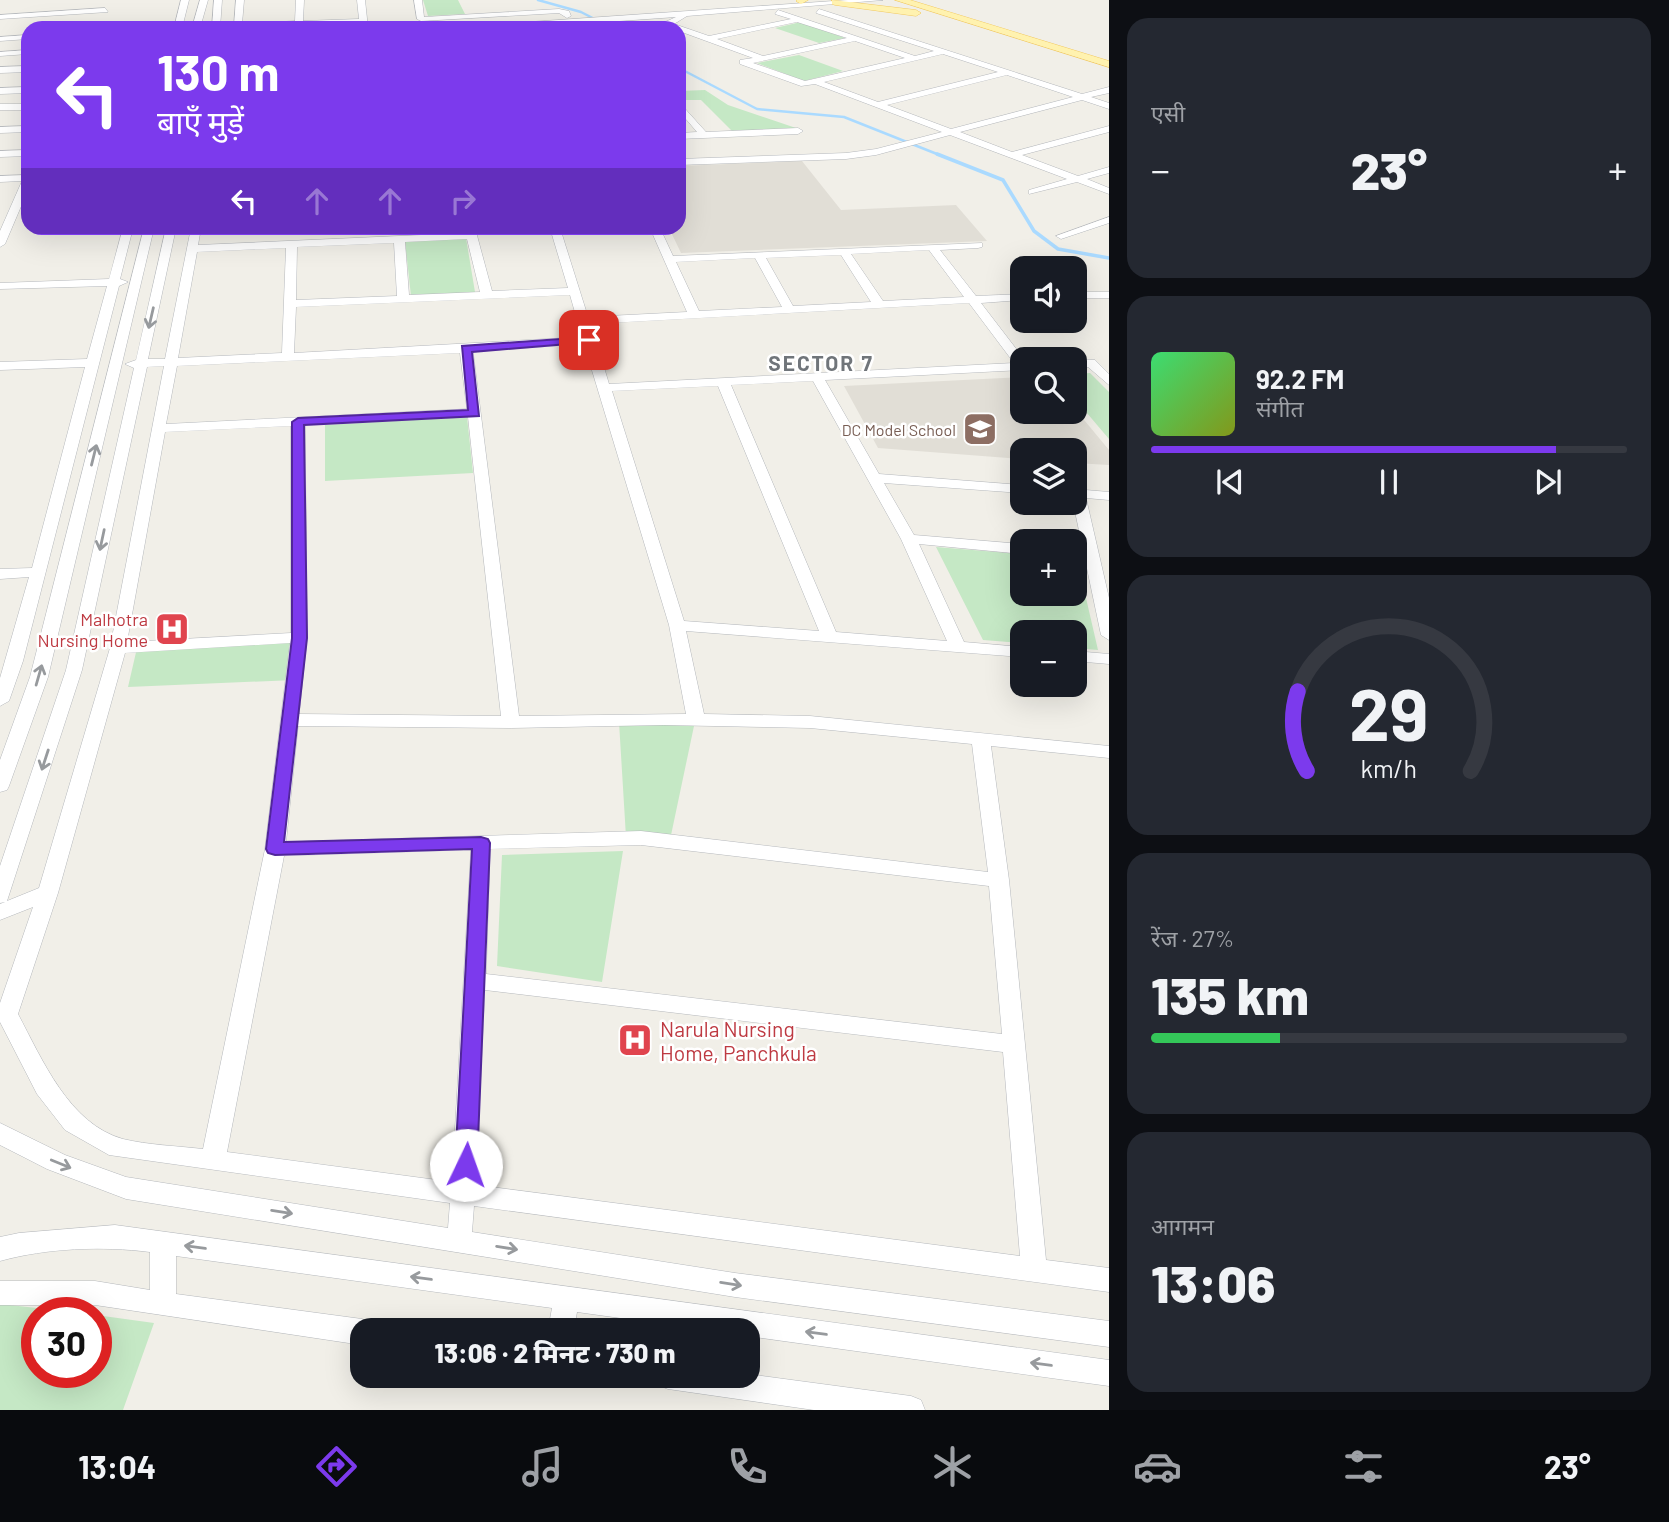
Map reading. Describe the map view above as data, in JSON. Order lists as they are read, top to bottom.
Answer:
{
  "districts": ["SECTOR 7"],
  "places": {
    "school or university": ["DC Model School"],
    "hospital": ["Malhotra Nursing Home", "Narula Nursing Home, Panchkula"]
  },
  "page": {
    "tile": [
      "एसी",
      ["रेंज · 27%", "135 km"],
      ["आगमन", "13:06"]
    ],
    "turn": ["130 m", "बाएँ मुड़ें"],
    "heat": ["−", "23°", "+"],
    "map_buttons": ["+", "−"],
    "song": ["92.2 FM", "संगीत"],
    "limit": "30",
    "trip": "13:06 · 2 मिनट · 730 m",
    "tabs": ["13:04", "23°"],
    "gauge": ["29", "km/h"]
  }
}
